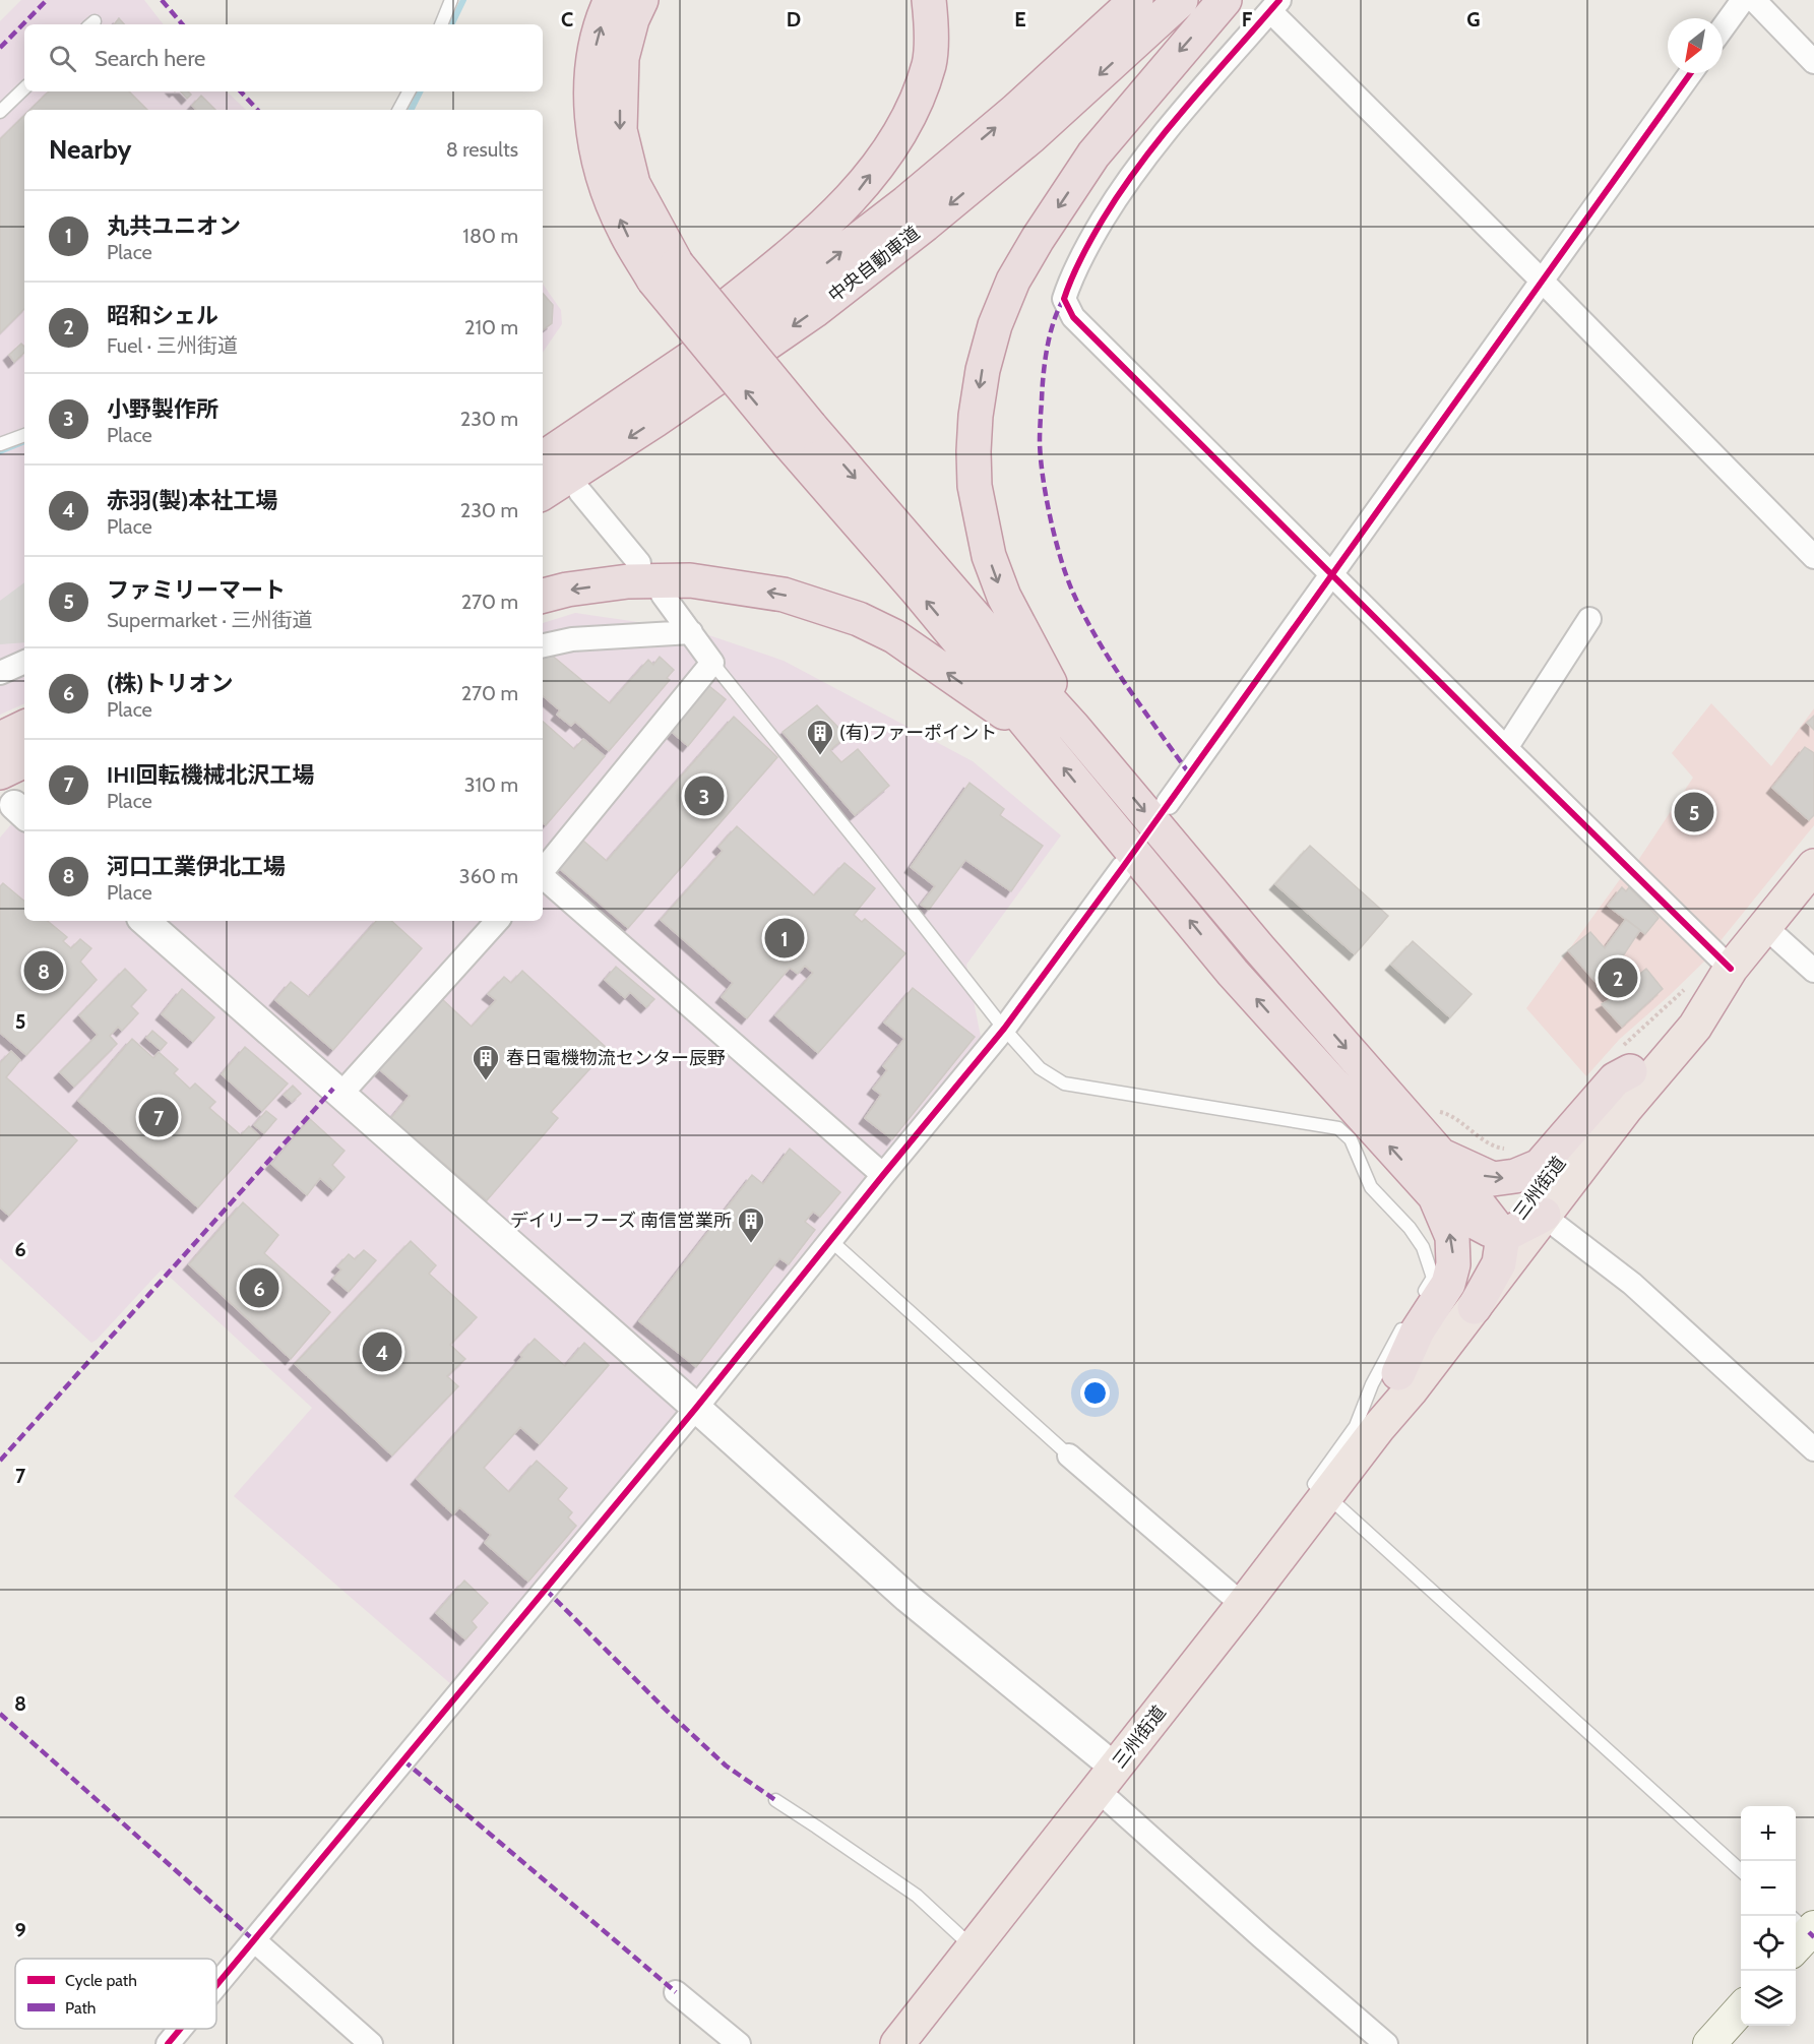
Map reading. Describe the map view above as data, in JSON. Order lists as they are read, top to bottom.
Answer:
{
  "streets": {
    "highway": ["中央自動車道", "三州街道"]
  },
  "places": {
    "building": ["(有)ファーポイント", "春日電機物流センター辰野", "デイリーフーズ 南信営業所"]
  },
  "legend": ["Cycle path", "Path"],
  "north": "bottom left",
  "page": {
    "search": "Search here",
    "heading": ["Nearby", "8 results"],
    "list": [
      {
        "mark": "1",
        "name": "丸共ユニオン",
        "note": "Place",
        "value": "180 m"
      },
      {
        "mark": "2",
        "name": "昭和シェル",
        "note": "Fuel · 三州街道",
        "value": "210 m"
      },
      {
        "mark": "3",
        "name": "小野製作所",
        "note": "Place",
        "value": "230 m"
      },
      {
        "mark": "4",
        "name": "赤羽(製)本社工場",
        "note": "Place",
        "value": "230 m"
      },
      {
        "mark": "5",
        "name": "ファミリーマート",
        "note": "Supermarket · 三州街道",
        "value": "270 m"
      },
      {
        "mark": "6",
        "name": "(株)トリオン",
        "note": "Place",
        "value": "270 m"
      },
      {
        "mark": "7",
        "name": "IHI回転機械北沢工場",
        "note": "Place",
        "value": "310 m"
      },
      {
        "mark": "8",
        "name": "河口工業伊北工場",
        "note": "Place",
        "value": "360 m"
      }
    ],
    "pins": [
      "3",
      "5",
      "1",
      "8",
      "2",
      "7",
      "6",
      "4"
    ],
    "map_buttons": ["+", "−"]
  },
  "grid": {
    "columns": [
      "C",
      "D",
      "E",
      "F",
      "G"
    ],
    "rows": [
      "5",
      "6",
      "7",
      "8",
      "9"
    ]
  }
}
